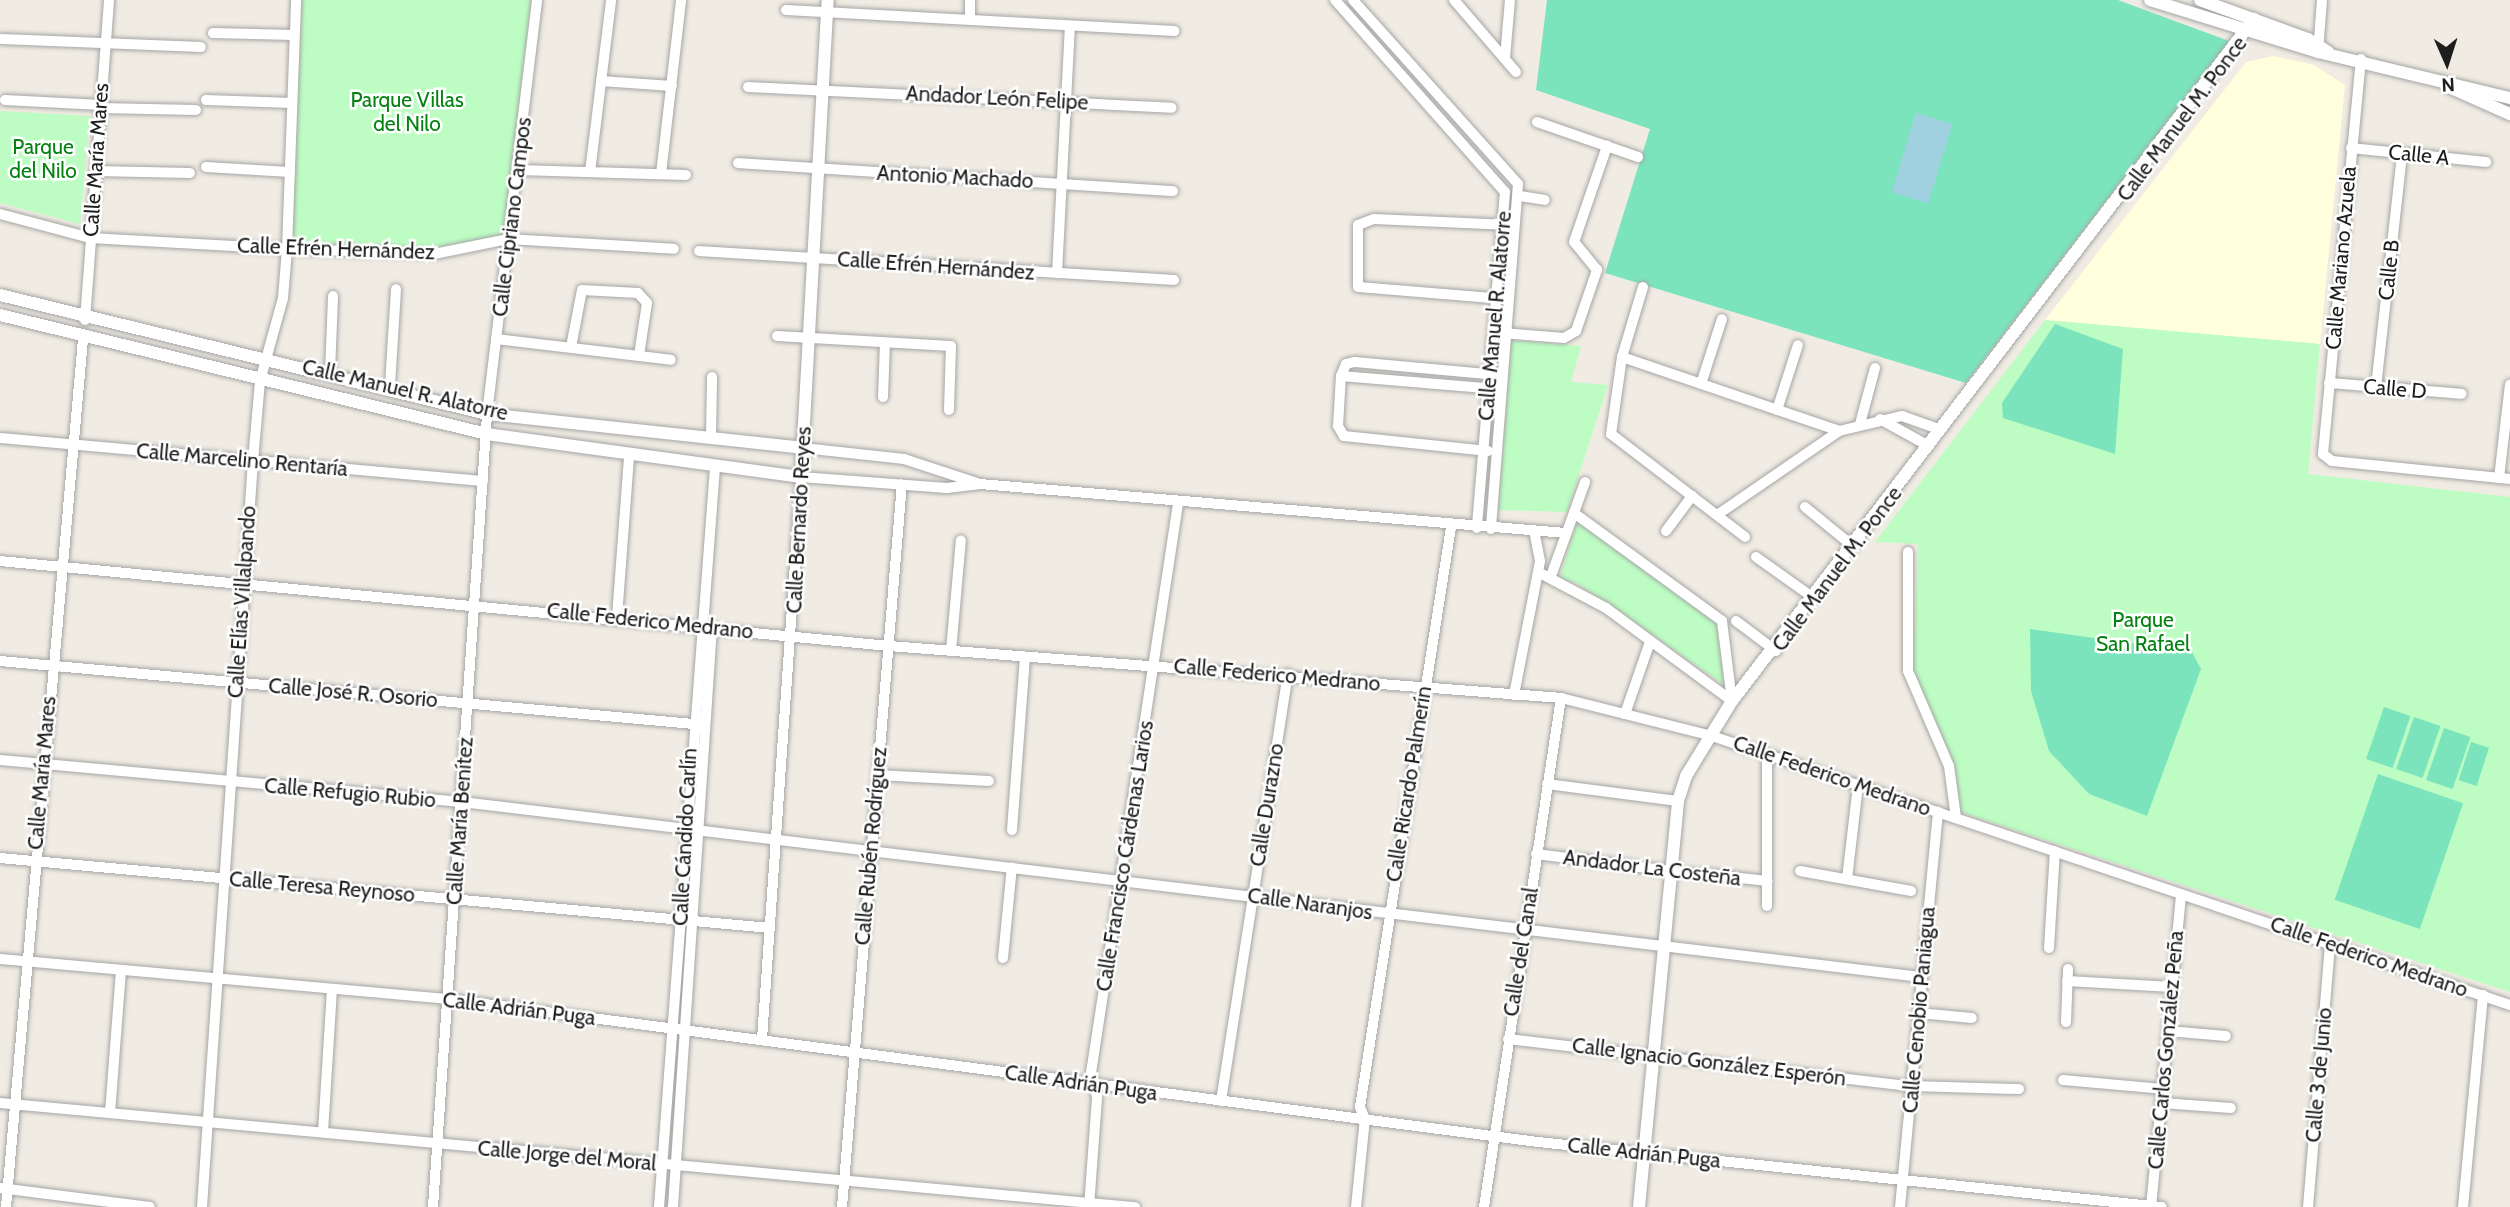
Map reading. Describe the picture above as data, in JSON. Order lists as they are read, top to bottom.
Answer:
{
  "streets": {
    "street": [
      "Andador León Felipe",
      "Calle Manuel M. Ponce",
      "Calle A",
      "Calle María Mares",
      "Antonio Machado",
      "Calle Cipriano Campos",
      "Calle Efrén Hernández",
      "Calle Mariano Azuela",
      "Calle B",
      "Calle Manuel R. Alatorre",
      "Calle D",
      "Calle Marcelino Rentaría",
      "Calle Bernardo Reyes",
      "Calle Elías Villalpando",
      "Calle Federico Medrano",
      "Calle José R. Osorio",
      "Calle Ricardo Palmerín",
      "Calle Refugio Rubio",
      "Calle Durazno",
      "Calle María Benítez",
      "Calle Cándido Carlín",
      "Calle Rubén Rodríguez",
      "Calle Francisco Cárdenas Larios",
      "Andador La Costeña",
      "Calle Teresa Reynoso",
      "Calle Naranjos",
      "Calle del Canal",
      "Calle Adrián Puga",
      "Calle Cenobio Paniagua",
      "Calle Carlos González Peña",
      "Calle Ignacio González Esperón",
      "Calle 3 de Junio",
      "Calle Jorge del Moral"
    ]
  },
  "crossings": [
    ["Andador León Felipe", "Calle Bernardo Reyes"],
    ["Calle Manuel M. Ponce", "Calle Federico Medrano"],
    ["Calle Manuel M. Ponce", "Andador La Costeña"],
    ["Calle Manuel M. Ponce", "Calle Naranjos"],
    ["Calle Manuel M. Ponce", "Calle Adrián Puga"],
    ["Calle Manuel M. Ponce", "Calle Ignacio González Esperón"],
    ["Calle A", "Calle Mariano Azuela"],
    ["Calle A", "Calle B"],
    ["Calle María Mares", "Calle Efrén Hernández"],
    ["Calle María Mares", "Calle Manuel R. Alatorre"],
    ["Calle María Mares", "Calle Marcelino Rentaría"],
    ["Calle María Mares", "Calle Federico Medrano"],
    ["Calle María Mares", "Calle José R. Osorio"],
    ["Calle María Mares", "Calle Refugio Rubio"],
    ["Calle María Mares", "Calle Teresa Reynoso"],
    ["Calle María Mares", "Calle Adrián Puga"],
    ["Calle María Mares", "Calle Jorge del Moral"],
    ["Antonio Machado", "Calle Bernardo Reyes"],
    ["Calle Cipriano Campos", "Calle Efrén Hernández"],
    ["Calle Cipriano Campos", "Calle Manuel R. Alatorre"],
    ["Calle Cipriano Campos", "Calle María Benítez"],
    ["Calle Efrén Hernández", "Calle Bernardo Reyes"],
    ["Calle Efrén Hernández", "Calle Elías Villalpando"],
    ["Calle Mariano Azuela", "Calle D"],
    ["Calle B", "Calle D"],
    ["Calle Manuel R. Alatorre", "Calle Bernardo Reyes"],
    ["Calle Manuel R. Alatorre", "Calle Elías Villalpando"],
    ["Calle Manuel R. Alatorre", "Calle Ricardo Palmerín"],
    ["Calle Manuel R. Alatorre", "Calle María Benítez"],
    ["Calle Manuel R. Alatorre", "Calle Cándido Carlín"],
    ["Calle Manuel R. Alatorre", "Calle Rubén Rodríguez"],
    ["Calle Manuel R. Alatorre", "Calle Francisco Cárdenas Larios"],
    ["Calle Marcelino Rentaría", "Calle Elías Villalpando"],
    ["Calle Marcelino Rentaría", "Calle María Benítez"],
    ["Calle Bernardo Reyes", "Calle Federico Medrano"],
    ["Calle Bernardo Reyes", "Calle Teresa Reynoso"],
    ["Calle Bernardo Reyes", "Calle Naranjos"],
    ["Calle Bernardo Reyes", "Calle Adrián Puga"],
    ["Calle Elías Villalpando", "Calle Federico Medrano"],
    ["Calle Elías Villalpando", "Calle José R. Osorio"],
    ["Calle Elías Villalpando", "Calle Refugio Rubio"],
    ["Calle Elías Villalpando", "Calle Teresa Reynoso"],
    ["Calle Elías Villalpando", "Calle Adrián Puga"],
    ["Calle Elías Villalpando", "Calle Jorge del Moral"],
    ["Calle Federico Medrano", "Calle Ricardo Palmerín"],
    ["Calle Federico Medrano", "Calle Durazno"],
    ["Calle Federico Medrano", "Calle María Benítez"],
    ["Calle Federico Medrano", "Calle Cándido Carlín"],
    ["Calle Federico Medrano", "Calle Rubén Rodríguez"],
    ["Calle Federico Medrano", "Calle Francisco Cárdenas Larios"],
    ["Calle Federico Medrano", "Calle del Canal"],
    ["Calle Federico Medrano", "Calle Cenobio Paniagua"],
    ["Calle Federico Medrano", "Calle Carlos González Peña"],
    ["Calle Federico Medrano", "Calle 3 de Junio"],
    ["Calle José R. Osorio", "Calle María Benítez"],
    ["Calle José R. Osorio", "Calle Cándido Carlín"],
    ["Calle Ricardo Palmerín", "Calle Naranjos"],
    ["Calle Ricardo Palmerín", "Calle Adrián Puga"],
    ["Calle Refugio Rubio", "Calle María Benítez"],
    ["Calle Refugio Rubio", "Calle Cándido Carlín"],
    ["Calle Refugio Rubio", "Calle Naranjos"],
    ["Calle Durazno", "Calle Naranjos"],
    ["Calle Durazno", "Calle Adrián Puga"],
    ["Calle María Benítez", "Calle Teresa Reynoso"],
    ["Calle María Benítez", "Calle Adrián Puga"],
    ["Calle María Benítez", "Calle Jorge del Moral"],
    ["Calle Cándido Carlín", "Calle Teresa Reynoso"],
    ["Calle Cándido Carlín", "Calle Naranjos"],
    ["Calle Cándido Carlín", "Calle Adrián Puga"],
    ["Calle Cándido Carlín", "Calle Jorge del Moral"],
    ["Calle Rubén Rodríguez", "Calle Naranjos"],
    ["Calle Rubén Rodríguez", "Calle Adrián Puga"],
    ["Calle Rubén Rodríguez", "Calle Jorge del Moral"],
    ["Calle Francisco Cárdenas Larios", "Calle Naranjos"],
    ["Calle Francisco Cárdenas Larios", "Calle Adrián Puga"],
    ["Calle Francisco Cárdenas Larios", "Calle Jorge del Moral"],
    ["Andador La Costeña", "Calle del Canal"],
    ["Calle Naranjos", "Calle del Canal"],
    ["Calle Naranjos", "Calle Cenobio Paniagua"],
    ["Calle del Canal", "Calle Adrián Puga"],
    ["Calle del Canal", "Calle Ignacio González Esperón"],
    ["Calle Adrián Puga", "Calle Cenobio Paniagua"],
    ["Calle Adrián Puga", "Calle Carlos González Peña"],
    ["Calle Cenobio Paniagua", "Calle Ignacio González Esperón"]
  ],
  "parks": ["Parque Villas del Nilo", "Parque del Nilo", "Parque San Rafael"],
  "north": "bottom"
}
